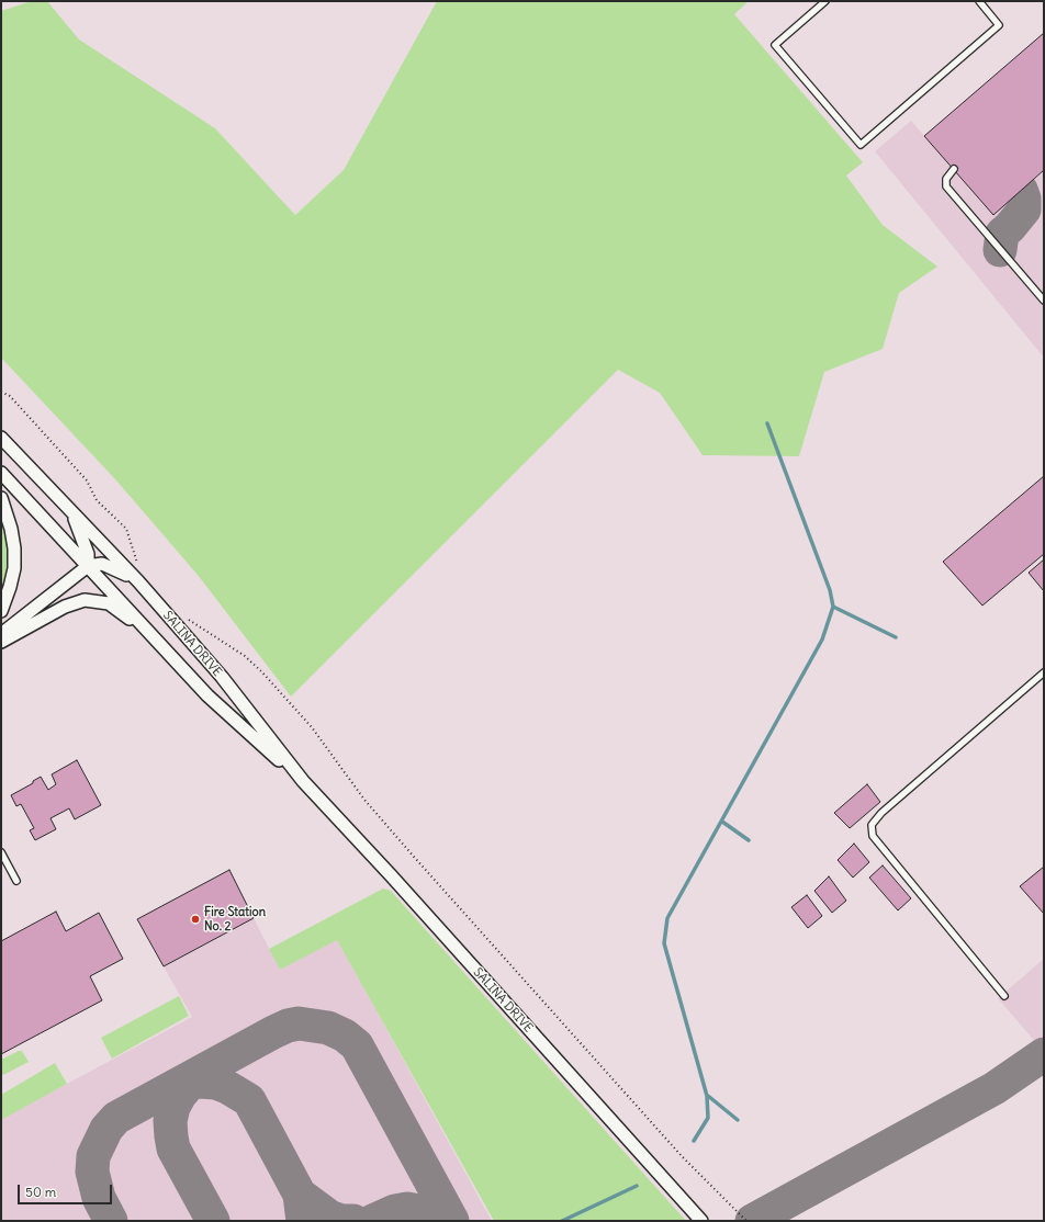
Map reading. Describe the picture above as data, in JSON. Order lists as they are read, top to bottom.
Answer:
{
  "streets": {
    "street": ["SALINA DRIVE"]
  },
  "places": ["Fire Station No. 2"],
  "scale_bar": "50 m"
}
